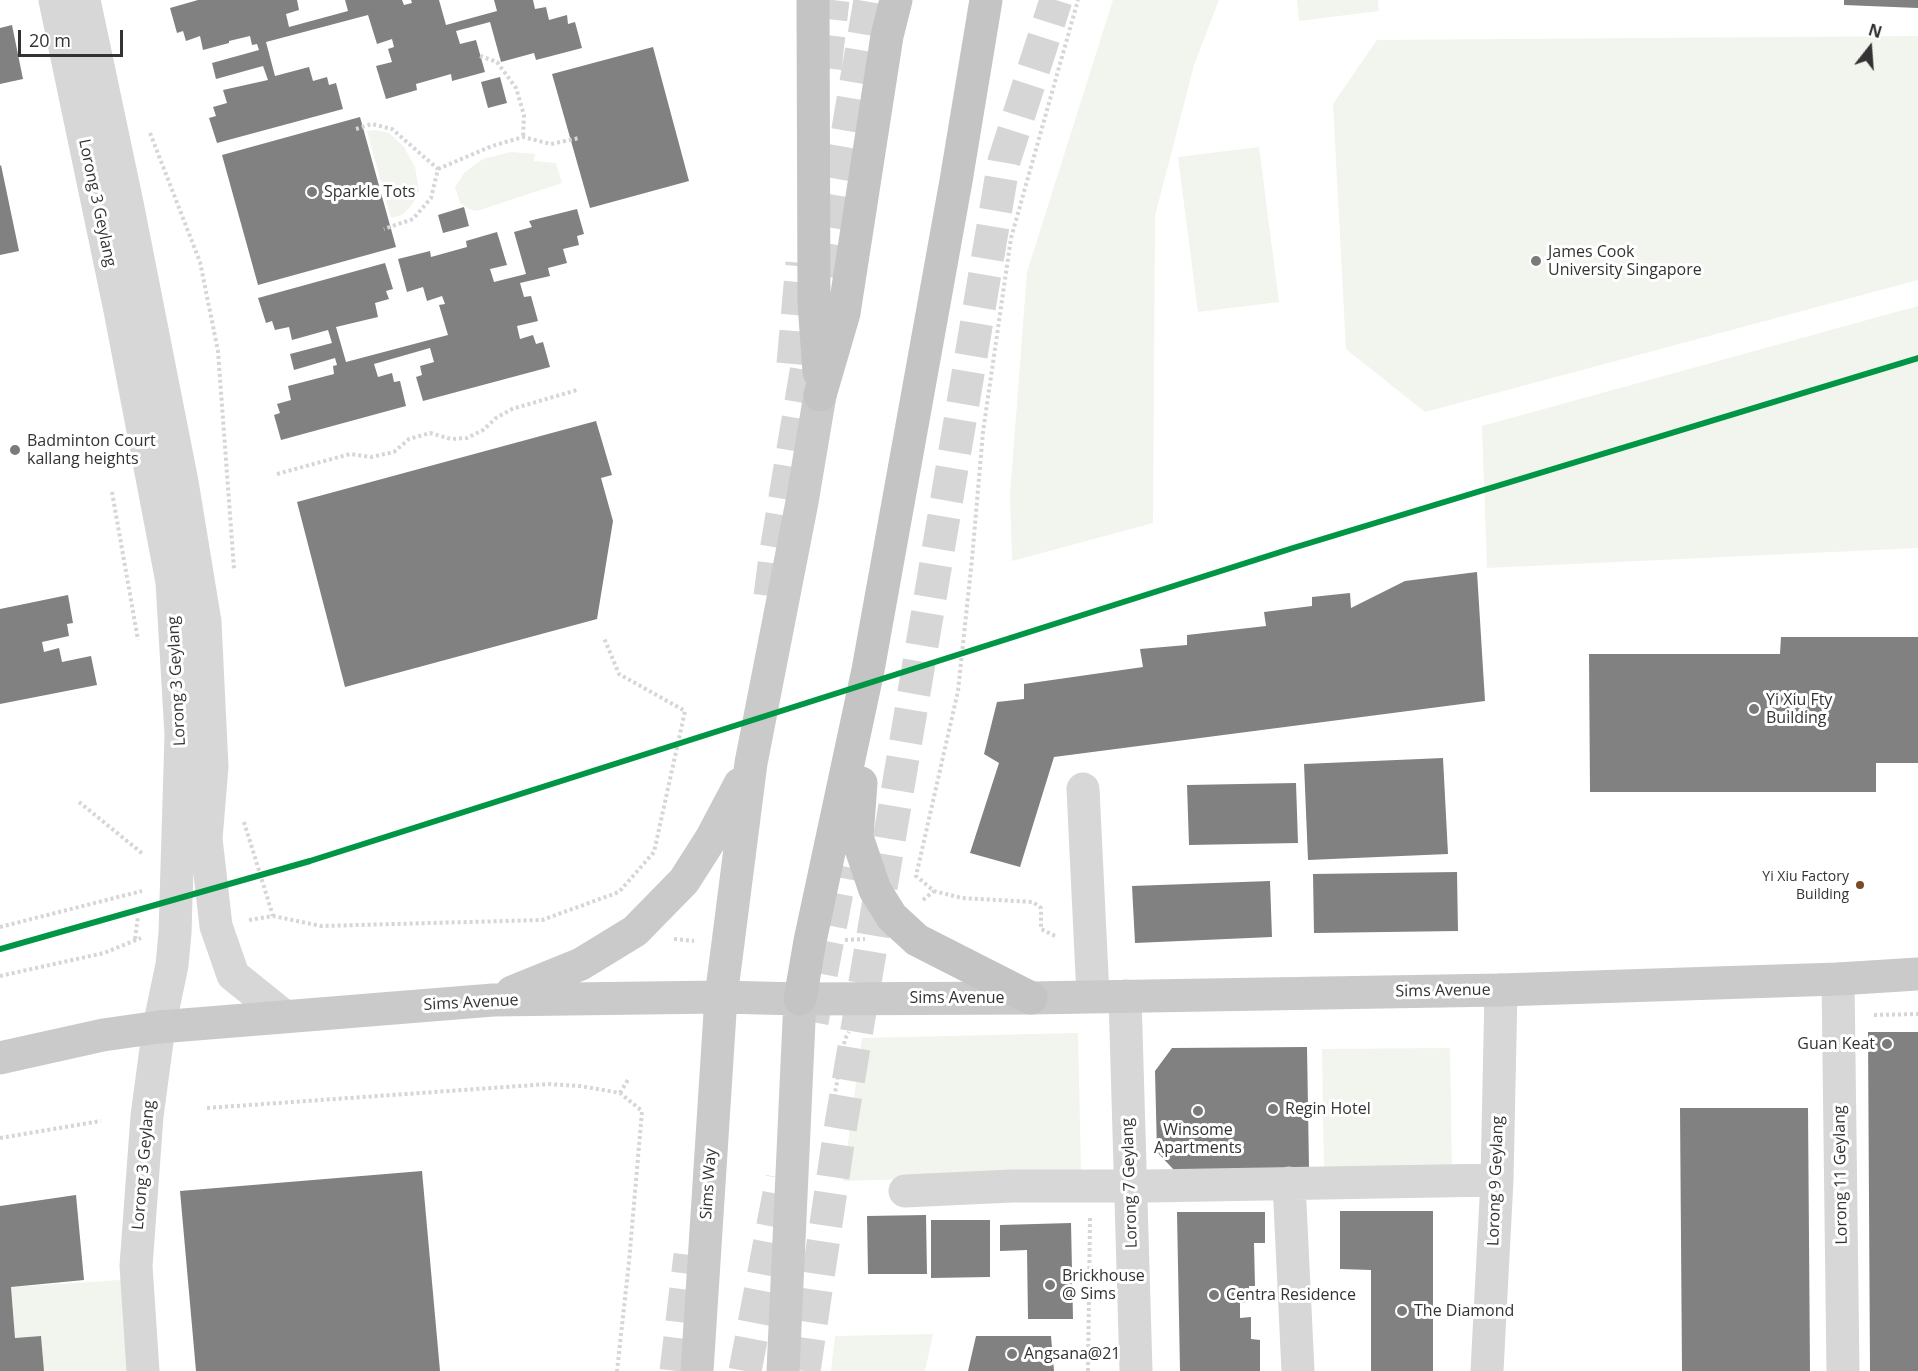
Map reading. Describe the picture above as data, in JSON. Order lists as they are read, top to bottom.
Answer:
{
  "streets": {
    "main road": ["Sims Avenue", "Sims Way"],
    "street": [
      "Lorong 3 Geylang",
      "Lorong 11 Geylang",
      "Lorong 9 Geylang",
      "Lorong 7 Geylang"
    ]
  },
  "crossings": [
    ["Lorong 3 Geylang", "Sims Avenue"],
    ["Sims Avenue", "Lorong 11 Geylang"],
    ["Sims Avenue", "Lorong 9 Geylang"],
    ["Sims Avenue", "Lorong 7 Geylang"],
    ["Sims Avenue", "Sims Way"]
  ],
  "places": [
    "Sparkle Tots",
    "James Cook University Singapore",
    "Badminton Court kallang heights",
    "Yi Xiu Fty Building",
    "Yi Xiu Factory Building",
    "Guan Keat",
    "Regin Hotel",
    "Winsome Apartments",
    "Brickhouse @ Sims",
    "Centra Residence",
    "The Diamond",
    "Angsana@21"
  ],
  "scale_bar": "20 m",
  "north": "top"
}
